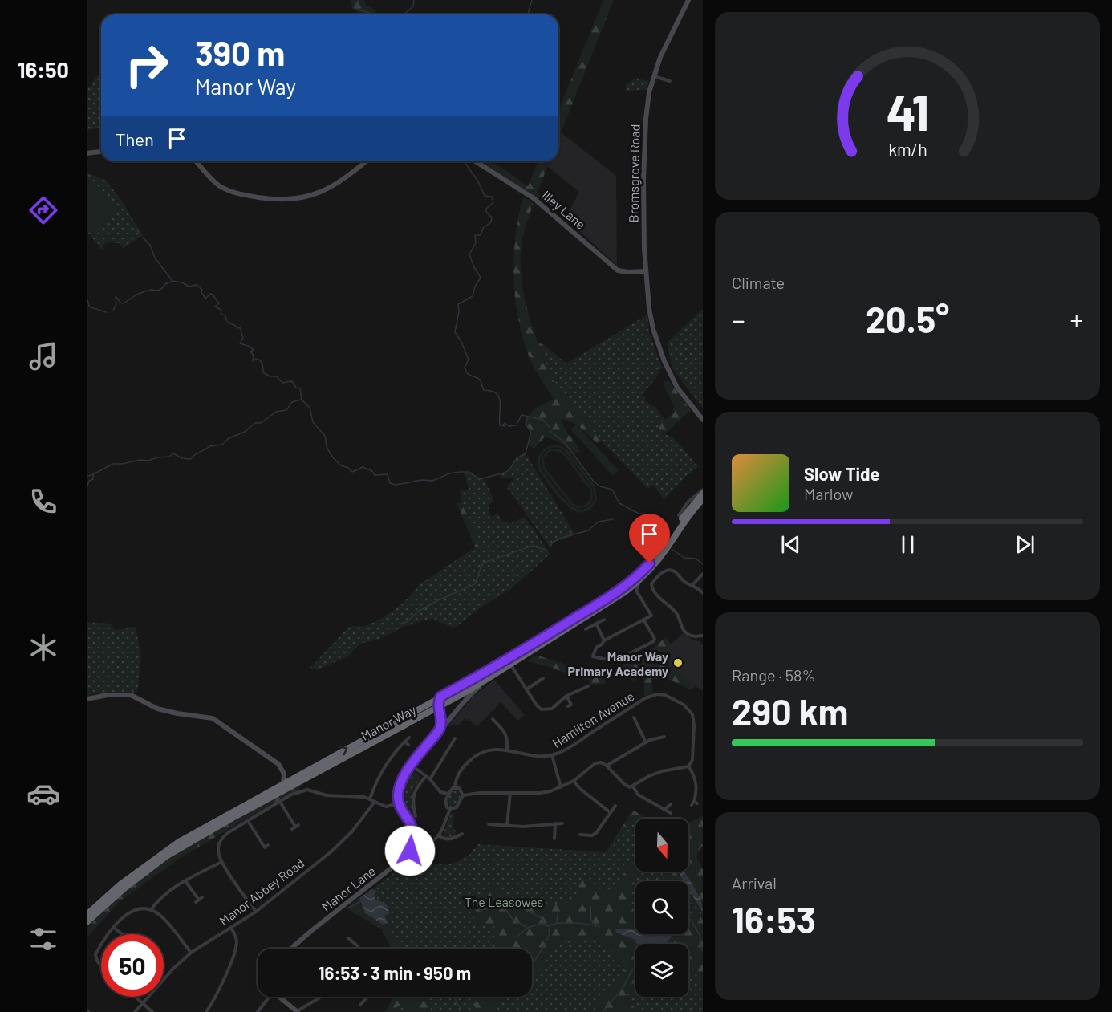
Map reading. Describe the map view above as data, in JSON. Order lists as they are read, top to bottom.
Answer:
{
  "streets": {
    "highway": ["Manor Way"],
    "main road": ["Bromsgrove Road", "Illey Lane", "Manor Lane"],
    "street": ["Hamilton Avenue", "Manor Abbey Road"]
  },
  "crossings": [
    ["Bromsgrove Road", "Illey Lane"]
  ],
  "parks": ["The Leasowes"],
  "places": ["Manor Way Primary Academy"],
  "north": "bottom",
  "page": {
    "tabs": "16:50",
    "turn": ["390 m", "Manor Way"],
    "then": "Then",
    "tile": [
      "Climate",
      ["Range · 58%", "290 km"],
      ["Arrival", "16:53"]
    ],
    "heat": ["−", "20.5°", "+"],
    "song": ["Slow Tide", "Marlow"],
    "limit": "50",
    "trip": "16:53 · 3 min · 950 m",
    "gauge": ["41", "km/h"]
  }
}
